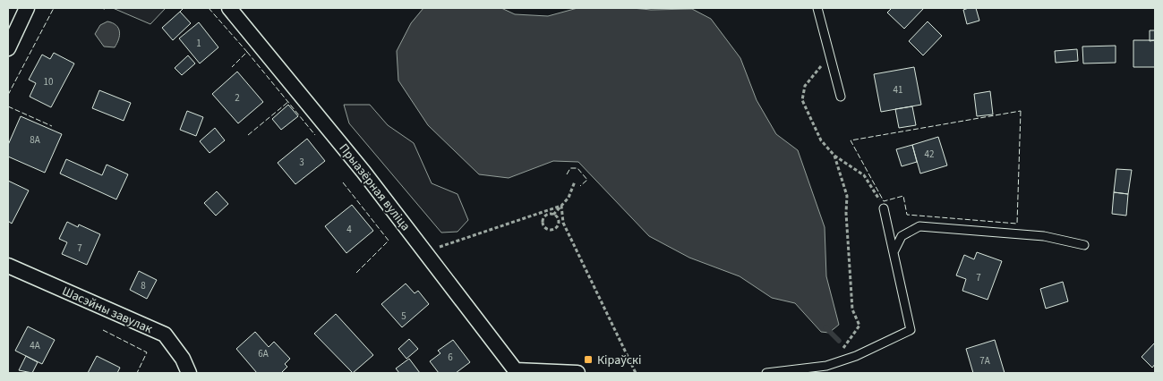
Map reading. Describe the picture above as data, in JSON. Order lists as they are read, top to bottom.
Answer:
{
  "streets": {
    "street": ["Прыазёрная вуліца", "Шасэйны завулак"]
  },
  "places": {
    "transit": ["Кіраўскі"]
  },
  "house_numbers": [
    "1",
    "10",
    "41",
    "2",
    "8А",
    "42",
    "3",
    "4",
    "7",
    "7",
    "8",
    "5",
    "4А",
    "6А",
    "6",
    "7А"
  ]
}
